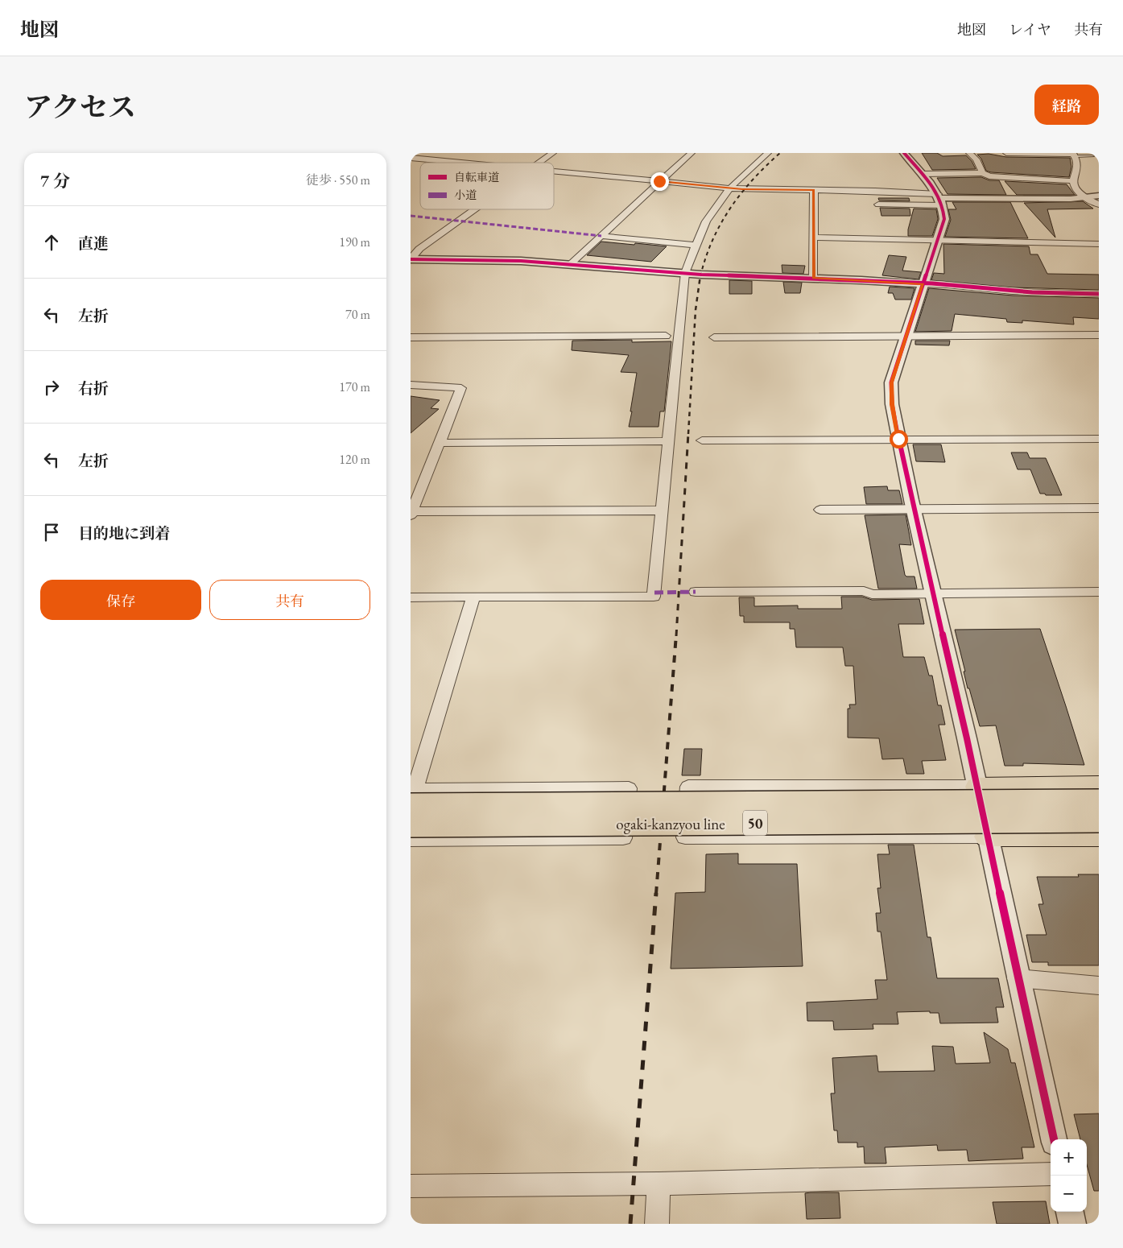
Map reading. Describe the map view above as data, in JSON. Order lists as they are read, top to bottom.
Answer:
{
  "streets": {
    "main road": ["50", "ogaki-kanzyou line"]
  },
  "legend": ["自転車道", "小道"],
  "page": {
    "header": "地図",
    "nav": ["地図", "レイヤ", "共有"],
    "title": "アクセス",
    "buttons": [
      "経路",
      ["保存", "共有"]
    ],
    "heading": ["7 分", "徒歩 · 550 m"],
    "list": [
      ["直進", "190 m"],
      ["左折", "70 m"],
      ["右折", "170 m"],
      ["左折", "120 m"],
      "目的地に到着"
    ],
    "map_buttons": ["+", "−"]
  }
}
